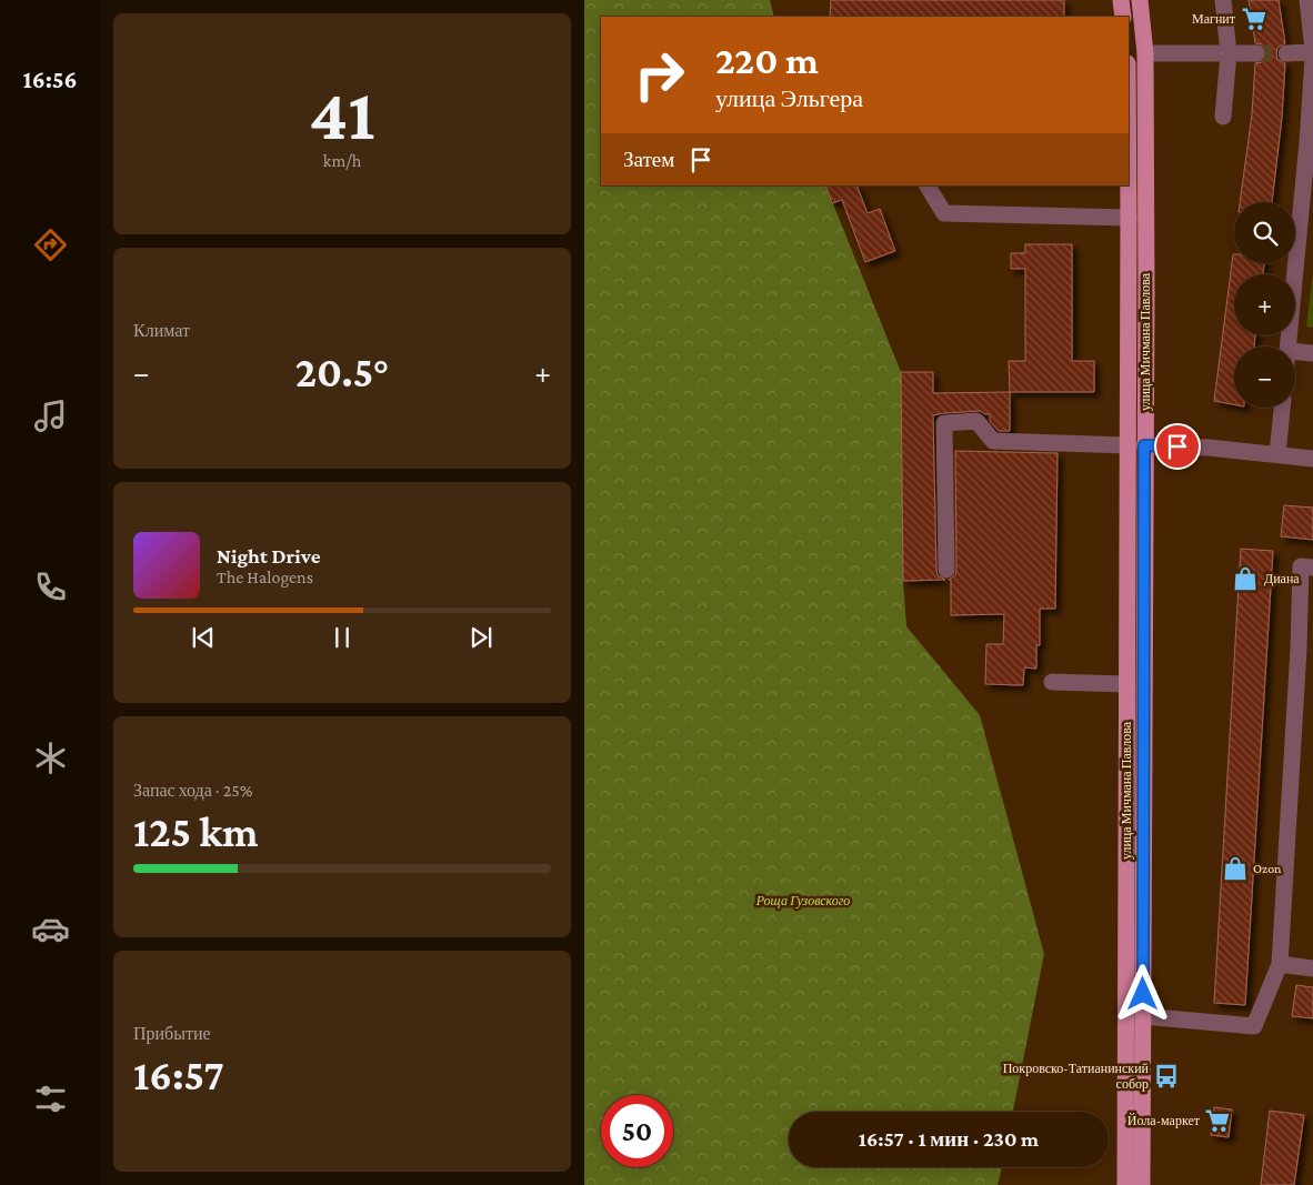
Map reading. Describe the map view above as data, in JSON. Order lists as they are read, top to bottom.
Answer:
{
  "streets": {
    "main road": ["улица Мичмана Павлова"]
  },
  "parks": ["Роща Гузовского"],
  "places": {
    "supermarket": ["Магнит", "Йола-маркет"],
    "shop": ["Диана", "Ozon"],
    "bus stop": ["Покровско-Татианинский собор"]
  },
  "page": {
    "tabs": "16:56",
    "tile": [
      ["41", "km/h"],
      "Климат",
      ["Запас хода · 25%", "125 km"],
      ["Прибытие", "16:57"]
    ],
    "turn": ["220 m", "улица Эльгера"],
    "then": "Затем",
    "map_buttons": ["+", "−"],
    "heat": ["−", "20.5°", "+"],
    "song": ["Night Drive", "The Halogens"],
    "limit": "50",
    "trip": "16:57 · 1 мин · 230 m"
  }
}
